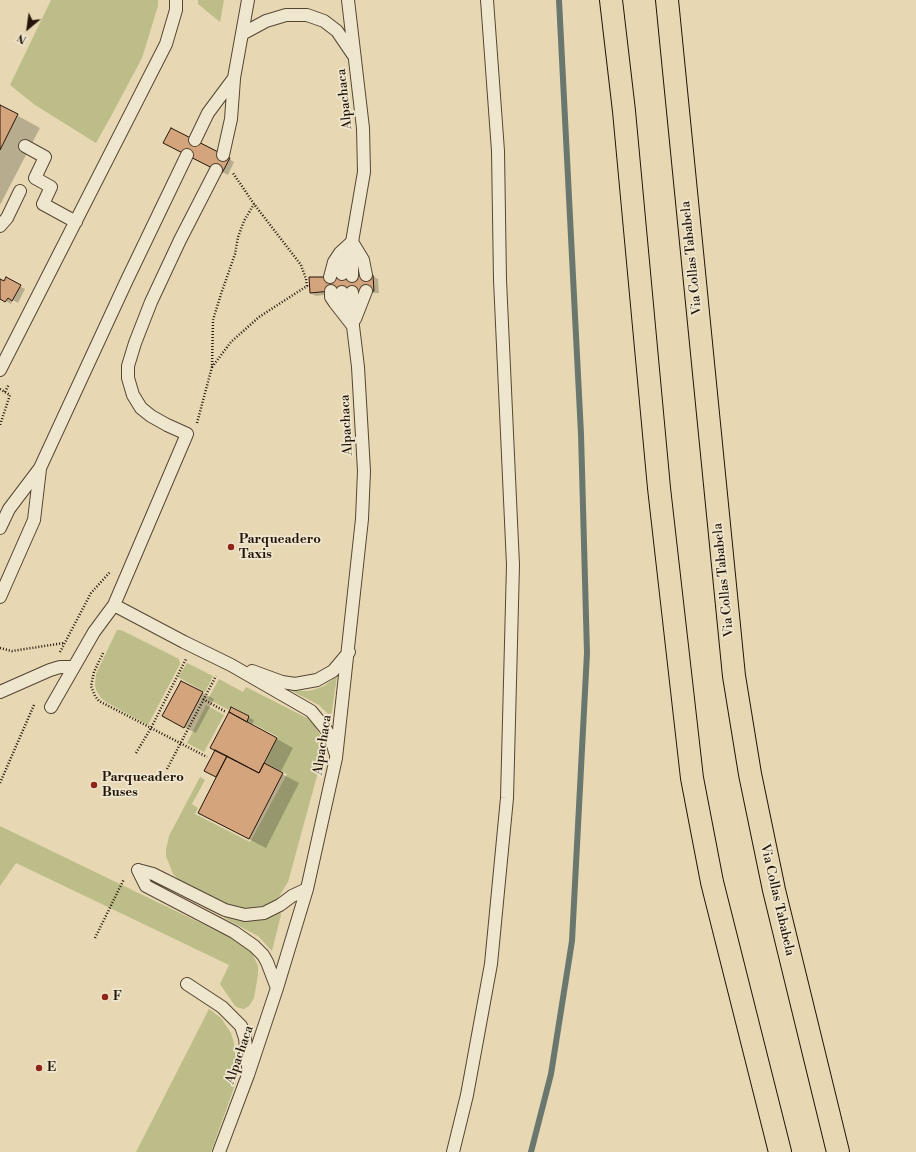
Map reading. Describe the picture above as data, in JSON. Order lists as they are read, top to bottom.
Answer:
{
  "streets": {
    "highway": ["Via Collas Tababela"],
    "lane": ["Alpachaca"]
  },
  "places": [
    "Parqueadero Taxis",
    "Parqueadero Buses",
    "F",
    "E"
  ],
  "north": "bottom left"
}
